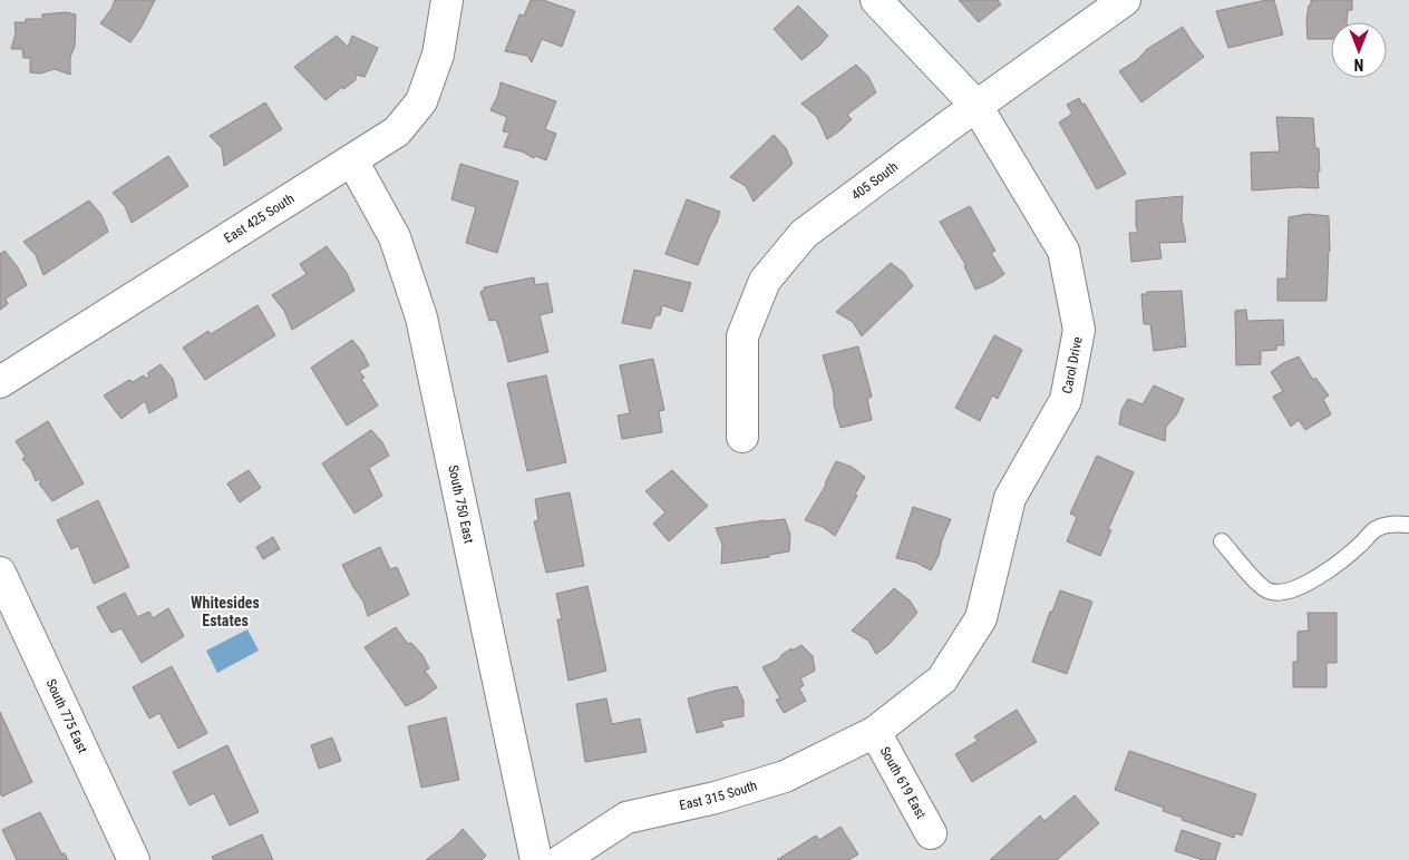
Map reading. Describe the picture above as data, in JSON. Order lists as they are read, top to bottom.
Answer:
{
  "streets": {
    "street": [
      "405 South",
      "East 425 South",
      "Carol Drive",
      "South 750 East",
      "South 775 East",
      "South 619 East",
      "East 315 South"
    ]
  },
  "crossings": [
    ["405 South", "Carol Drive"],
    ["East 425 South", "South 750 East"],
    ["Carol Drive", "South 619 East"],
    ["Carol Drive", "East 315 South"],
    ["South 619 East", "East 315 South"]
  ],
  "districts": ["Whitesides Estates"],
  "north": "bottom"
}
